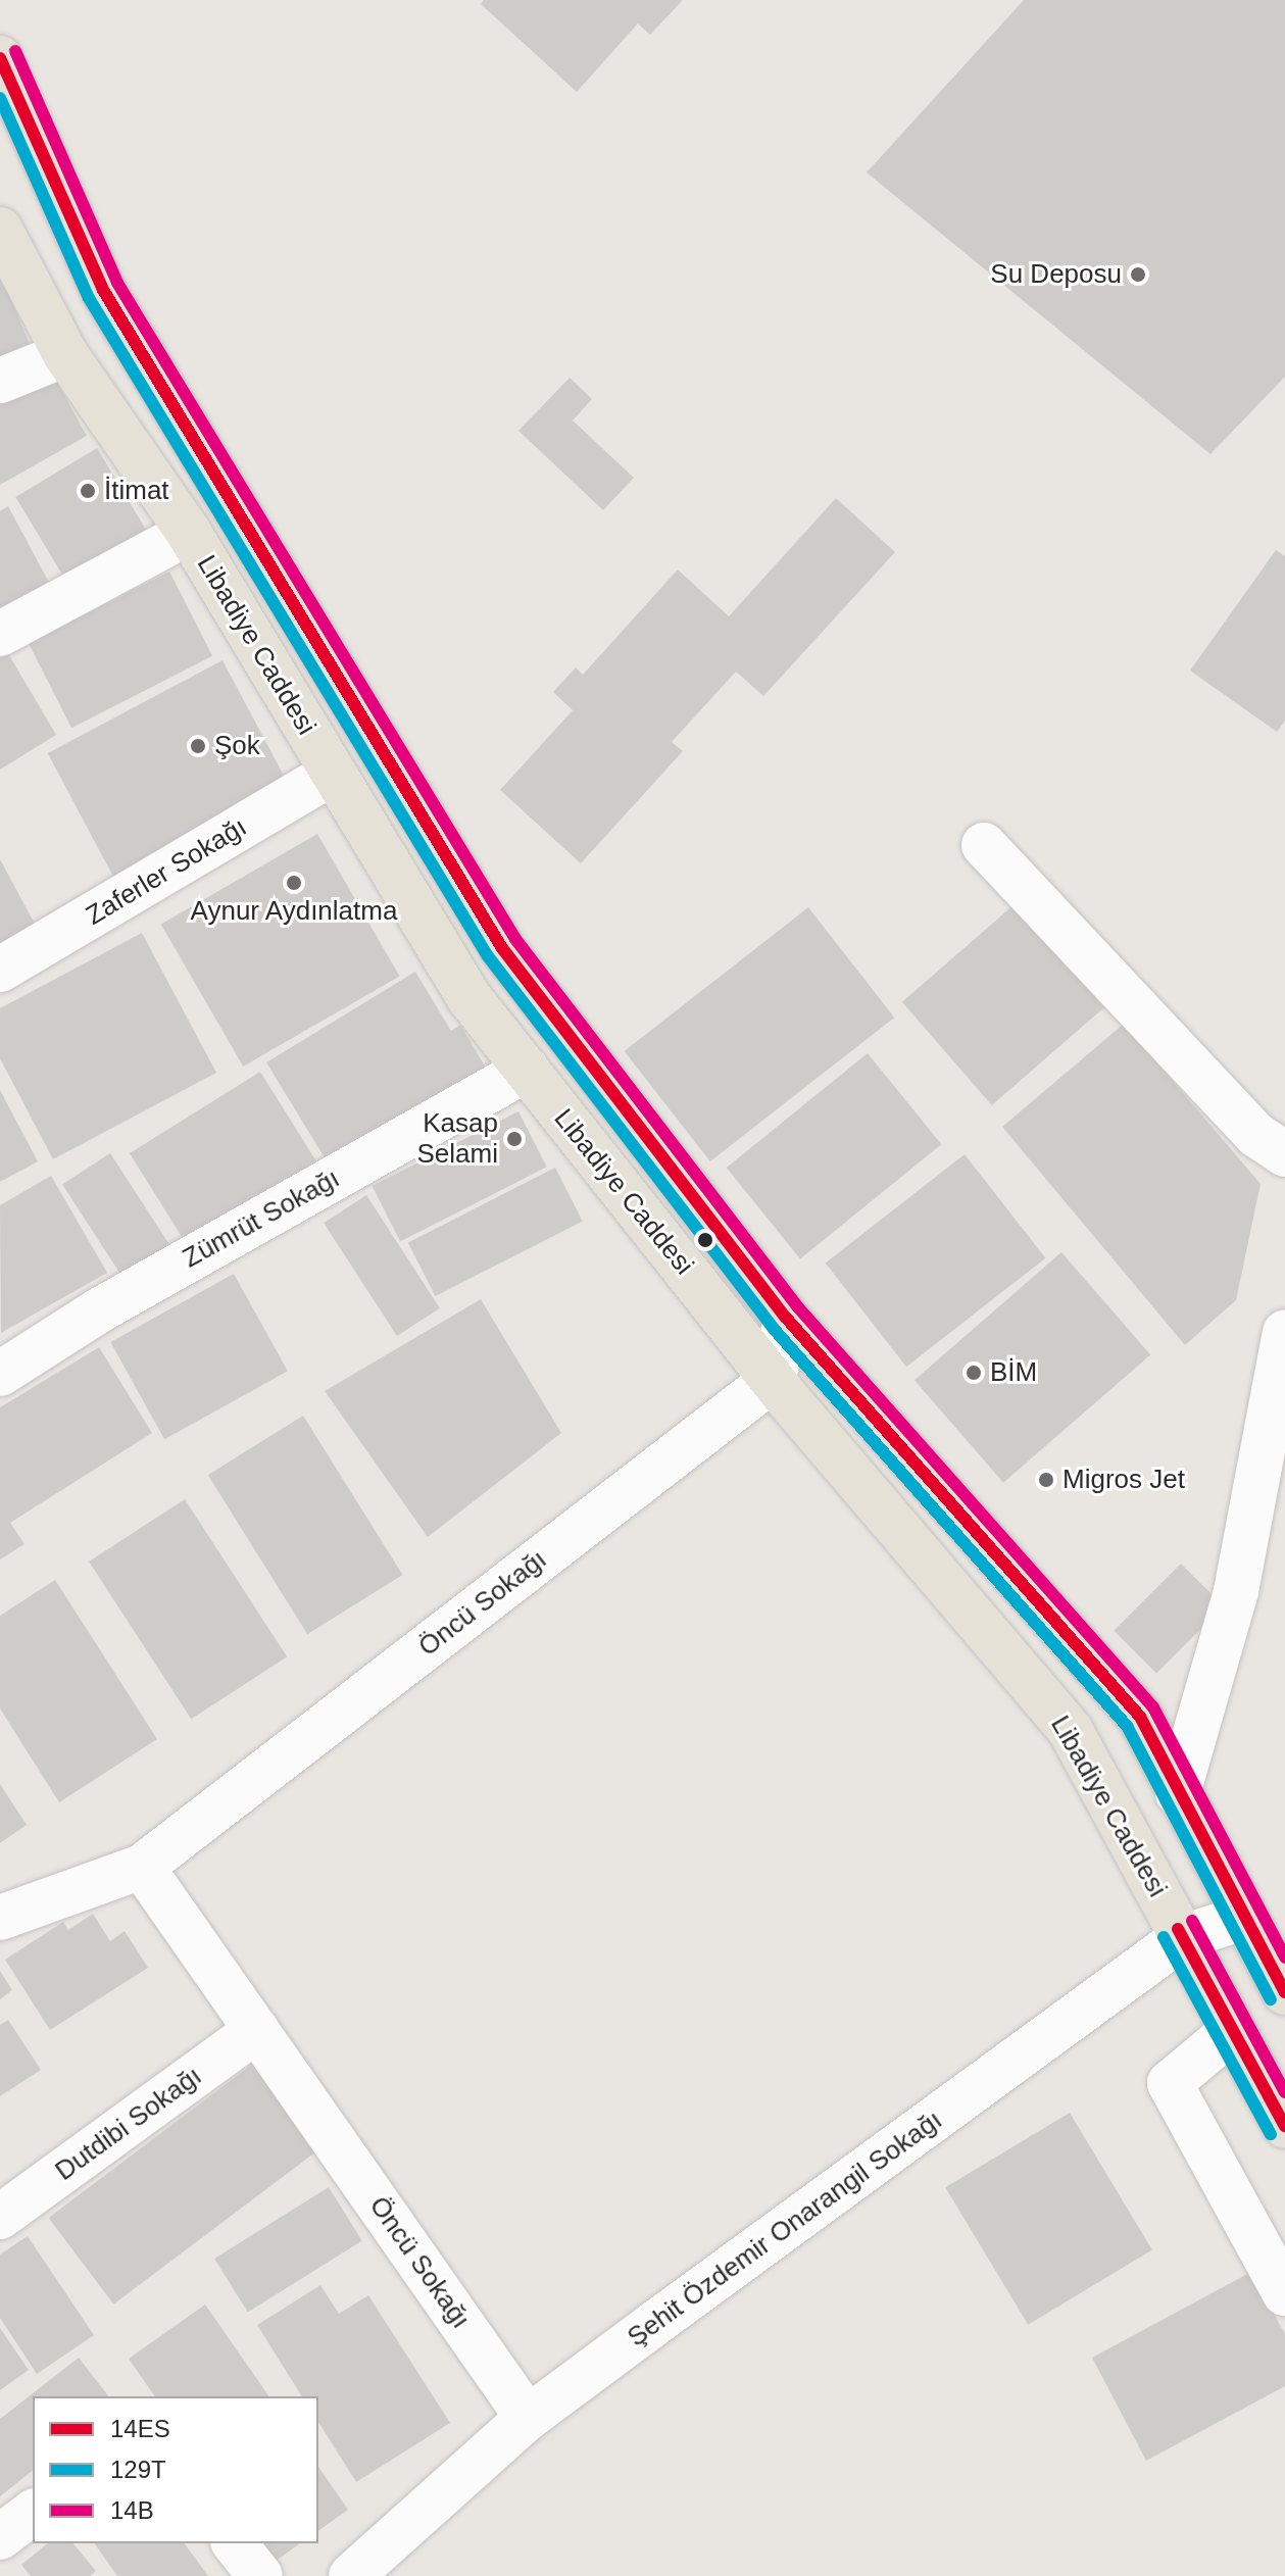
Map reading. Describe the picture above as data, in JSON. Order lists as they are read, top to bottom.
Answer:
{
  "streets": {
    "main road": ["Libadiye Caddesi"],
    "street": [
      "Zaferler Sokağı",
      "Zümrüt Sokağı",
      "Öncü Sokağı",
      "Dutdibi Sokağı",
      "Şehit Özdemir Onarangil Sokağı"
    ]
  },
  "crossings": [
    ["Libadiye Caddesi", "Zaferler Sokağı"],
    ["Libadiye Caddesi", "Zümrüt Sokağı"],
    ["Libadiye Caddesi", "Öncü Sokağı"],
    ["Libadiye Caddesi", "Şehit Özdemir Onarangil Sokağı"],
    ["Öncü Sokağı", "Dutdibi Sokağı"],
    ["Öncü Sokağı", "Şehit Özdemir Onarangil Sokağı"]
  ],
  "places": [
    "Su Deposu",
    "İtimat",
    "Şok",
    "Aynur Aydınlatma",
    "Kasap Selami",
    "BİM",
    "Migros Jet"
  ],
  "lines": ["transit line 14B", "transit line 14ES", "transit line 129T"],
  "legend": ["14ES", "129T", "14B"]
}
